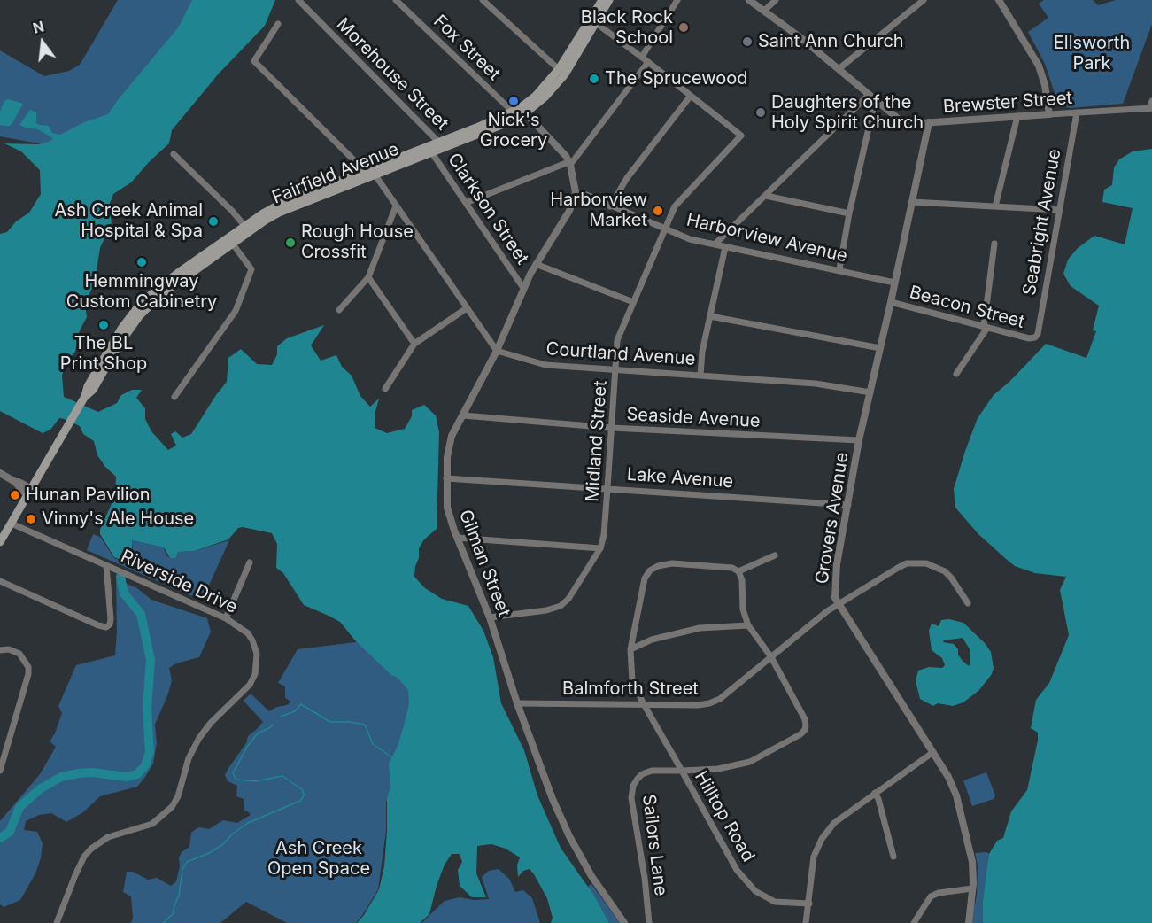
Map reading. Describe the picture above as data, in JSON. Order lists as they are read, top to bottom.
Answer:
{
  "streets": {
    "main road": ["Fairfield Avenue"],
    "street": [
      "Fox Street",
      "Morehouse Street",
      "Brewster Street",
      "Clarkson Street",
      "Seabright Avenue",
      "Harborview Avenue",
      "Beacon Street",
      "Courtland Avenue",
      "Seaside Avenue",
      "Midland Street",
      "Lake Avenue",
      "Grovers Avenue",
      "Gilman Street",
      "Riverside Drive",
      "Balmforth Street",
      "Hilltop Road",
      "Sailors Lane"
    ]
  },
  "crossings": [
    ["Fox Street", "Fairfield Avenue"],
    ["Morehouse Street", "Fairfield Avenue"],
    ["Brewster Street", "Seabright Avenue"],
    ["Brewster Street", "Grovers Avenue"],
    ["Fairfield Avenue", "Clarkson Street"],
    ["Fairfield Avenue", "Riverside Drive"],
    ["Clarkson Street", "Gilman Street"],
    ["Seabright Avenue", "Beacon Street"],
    ["Harborview Avenue", "Midland Street"],
    ["Harborview Avenue", "Grovers Avenue"],
    ["Harborview Avenue", "Gilman Street"],
    ["Beacon Street", "Grovers Avenue"],
    ["Courtland Avenue", "Midland Street"],
    ["Courtland Avenue", "Grovers Avenue"],
    ["Courtland Avenue", "Gilman Street"],
    ["Seaside Avenue", "Midland Street"],
    ["Seaside Avenue", "Grovers Avenue"],
    ["Seaside Avenue", "Gilman Street"],
    ["Midland Street", "Lake Avenue"],
    ["Midland Street", "Gilman Street"],
    ["Lake Avenue", "Grovers Avenue"],
    ["Lake Avenue", "Gilman Street"],
    ["Grovers Avenue", "Balmforth Street"],
    ["Gilman Street", "Balmforth Street"],
    ["Balmforth Street", "Hilltop Road"],
    ["Balmforth Street", "Sailors Lane"],
    ["Hilltop Road", "Sailors Lane"]
  ],
  "parks": ["Ellsworth Park", "Ash Creek Open Space"],
  "places": [
    "Black Rock School",
    "Saint Ann Church",
    "The Sprucewood",
    "Nick's Grocery",
    "Daughters of the Holy Spirit Church",
    "Harborview Market",
    "Ash Creek Animal Hospital & Spa",
    "Rough House Crossfit",
    "Hemmingway Custom Cabinetry",
    "The BL Print Shop",
    "Hunan Pavilion",
    "Vinny's Ale House"
  ],
  "north": "top"
}
